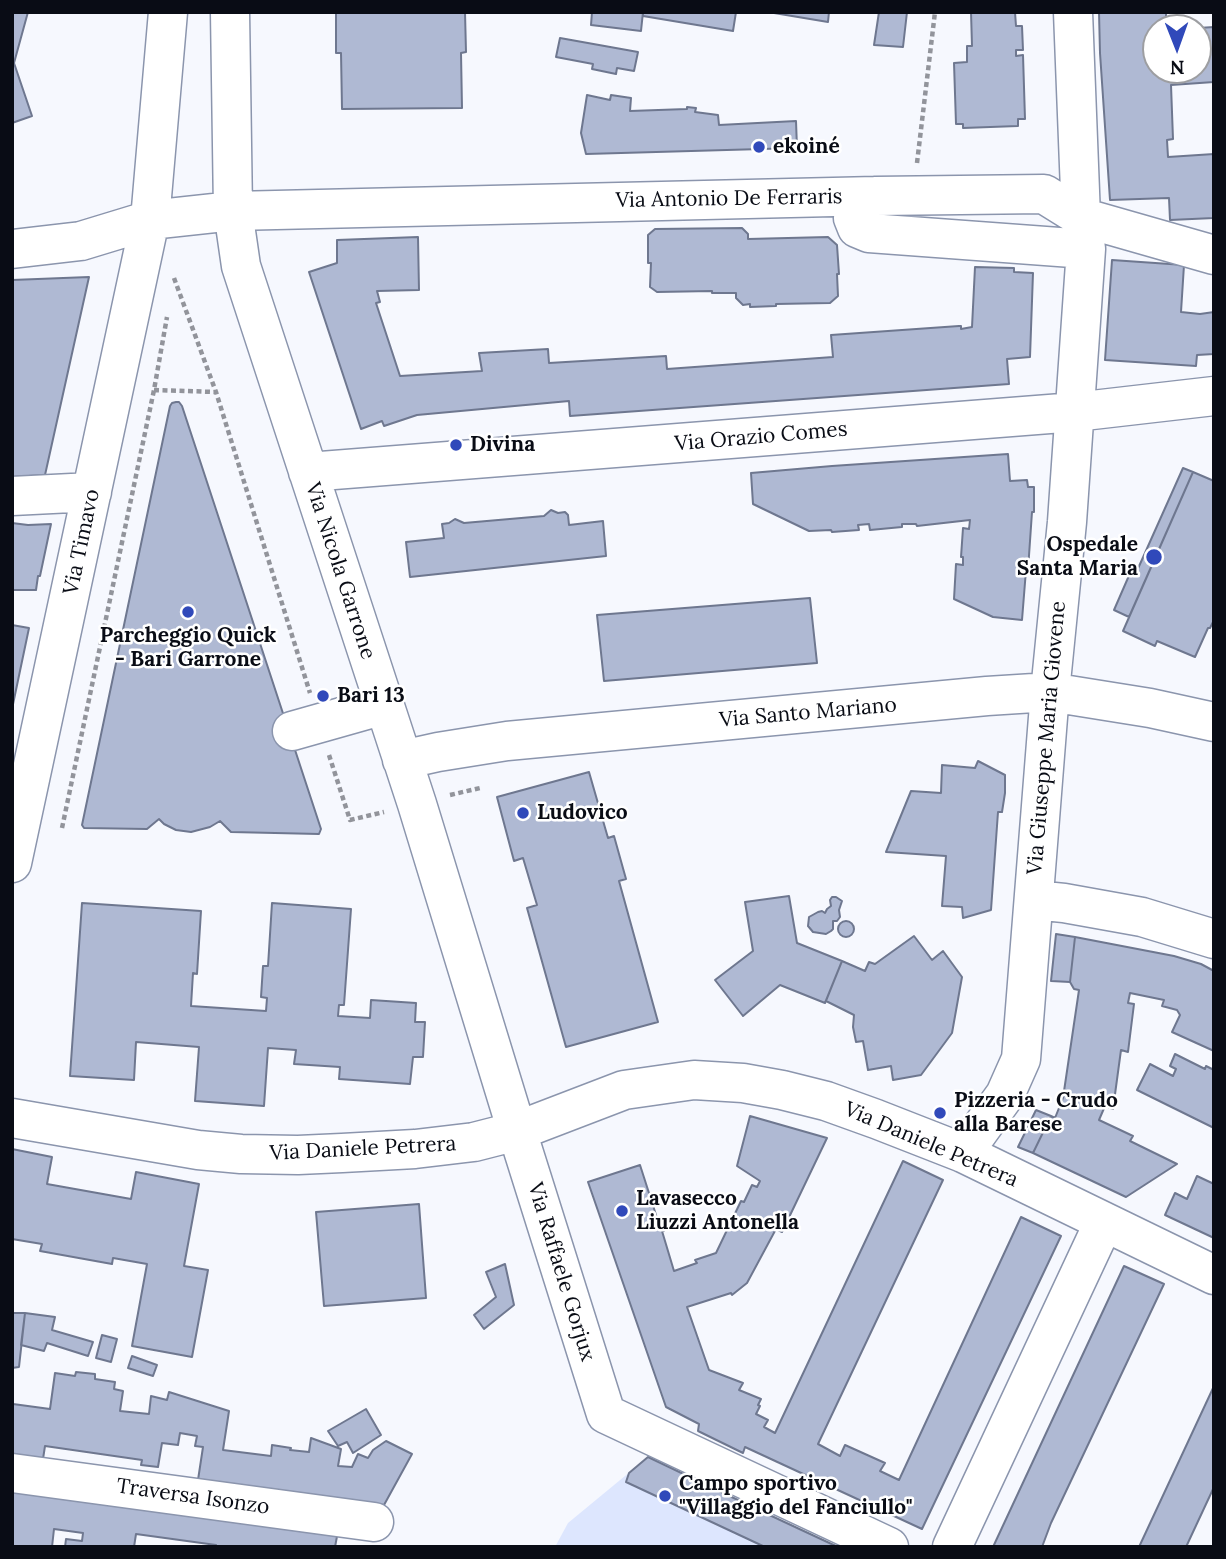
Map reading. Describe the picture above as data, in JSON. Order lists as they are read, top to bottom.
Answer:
{
  "streets": {
    "street": [
      "Via Antonio De Ferraris",
      "Via Orazio Comes",
      "Via Timavo",
      "Via Nicola Garrone",
      "Via Santo Mariano",
      "Via Giuseppe Maria Giovene",
      "Via Daniele Petrera",
      "Via Raffaele Gorjux",
      "Traversa Isonzo"
    ]
  },
  "crossings": [
    ["Via Antonio De Ferraris", "Via Timavo"],
    ["Via Antonio De Ferraris", "Via Nicola Garrone"],
    ["Via Antonio De Ferraris", "Via Giuseppe Maria Giovene"],
    ["Via Orazio Comes", "Via Nicola Garrone"],
    ["Via Orazio Comes", "Via Giuseppe Maria Giovene"],
    ["Via Nicola Garrone", "Via Santo Mariano"],
    ["Via Nicola Garrone", "Via Daniele Petrera"],
    ["Via Nicola Garrone", "Via Raffaele Gorjux"],
    ["Via Santo Mariano", "Via Giuseppe Maria Giovene"],
    ["Via Giuseppe Maria Giovene", "Via Daniele Petrera"],
    ["Via Daniele Petrera", "Via Raffaele Gorjux"]
  ],
  "places": [
    "ekoiné",
    "Divina",
    "Ospedale Santa Maria",
    "Parcheggio Quick - Bari Garrone",
    "Bari 13",
    "Ludovico",
    "Pizzeria - Crudo alla Barese",
    "Lavasecco Liuzzi Antonella",
    "Campo sportivo \"Villaggio del Fanciullo\""
  ],
  "north": "bottom"
}
